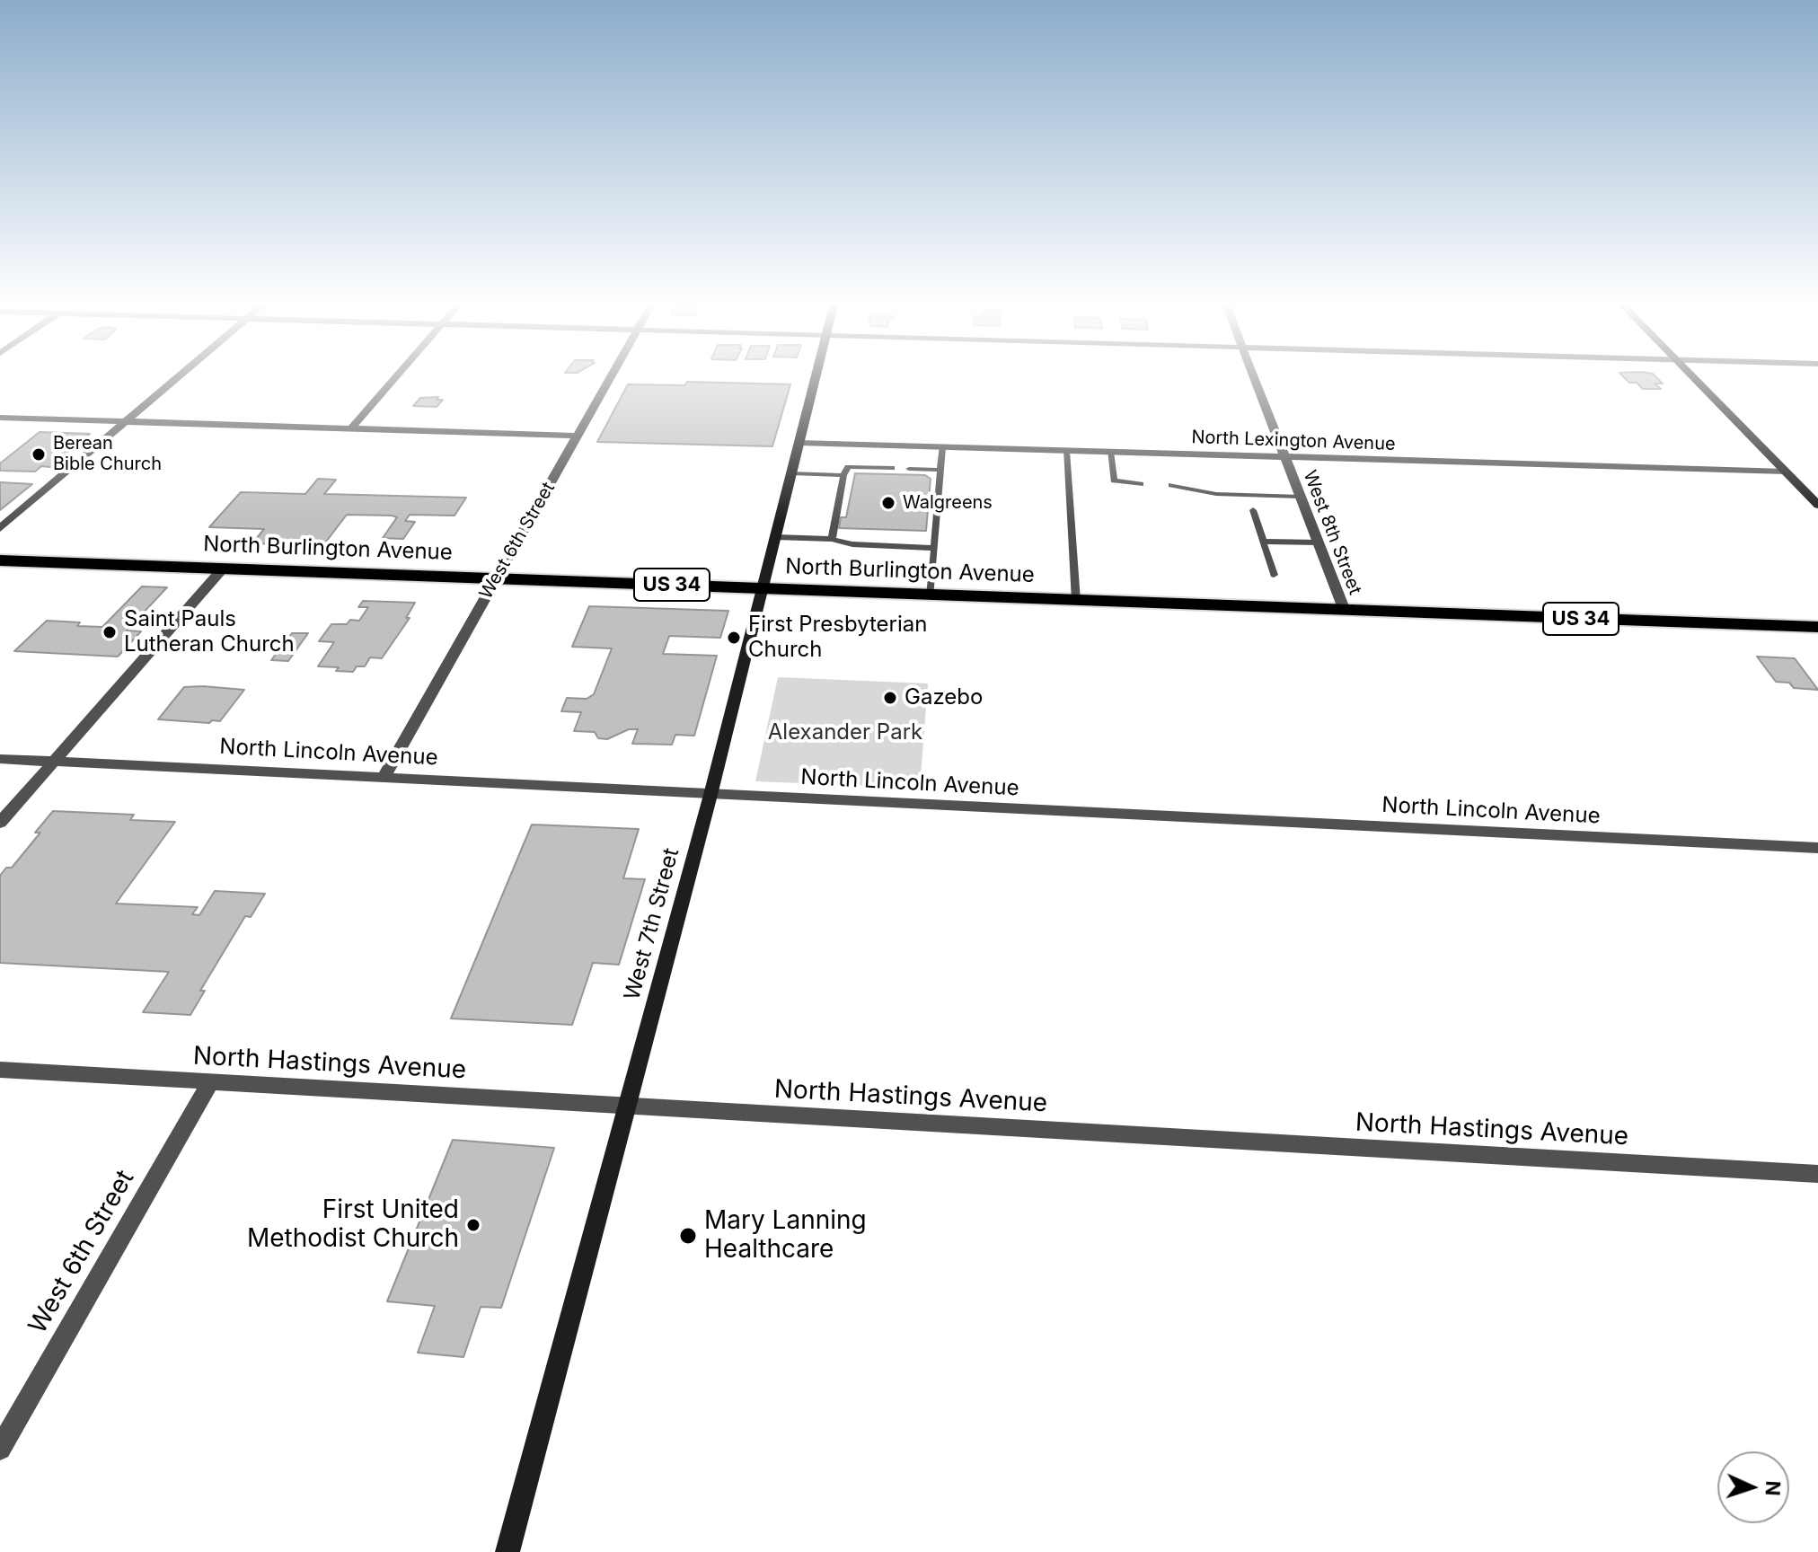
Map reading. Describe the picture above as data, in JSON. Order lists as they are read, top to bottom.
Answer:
{
  "streets": {
    "highway": ["North Burlington Avenue", "US 34"],
    "main road": ["West 7th Street"],
    "street": [
      "North Lexington Avenue",
      "West 8th Street",
      "West 6th Street",
      "North Lincoln Avenue",
      "North Hastings Avenue"
    ]
  },
  "crossings": [
    ["North Lexington Avenue", "West 8th Street"],
    ["North Lexington Avenue", "West 7th Street"],
    ["West 8th Street", "North Burlington Avenue"],
    ["West 6th Street", "North Burlington Avenue"],
    ["West 6th Street", "North Lincoln Avenue"],
    ["West 6th Street", "North Hastings Avenue"],
    ["North Burlington Avenue", "West 7th Street"],
    ["North Lincoln Avenue", "West 7th Street"],
    ["West 7th Street", "North Hastings Avenue"]
  ],
  "parks": ["Alexander Park"],
  "places": [
    "Berean Bible Church",
    "Walgreens",
    "Saint Pauls Lutheran Church",
    "First Presbyterian Church",
    "Gazebo",
    "First United Methodist Church",
    "Mary Lanning Healthcare"
  ],
  "north": "right"
}
